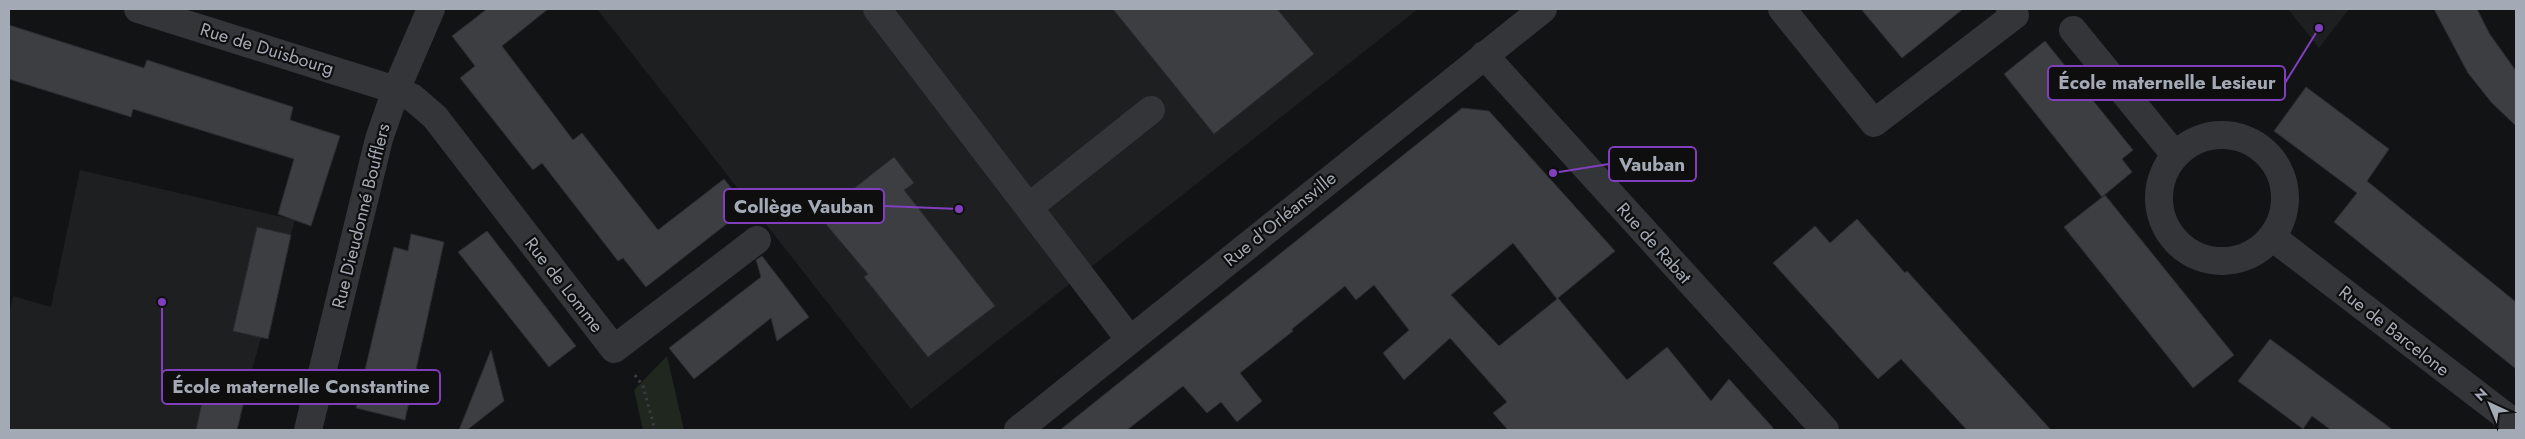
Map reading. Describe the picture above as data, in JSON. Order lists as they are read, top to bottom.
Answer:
{
  "streets": {
    "street": [
      "Rue de Duisbourg",
      "Rue Dieudonné Boufflers",
      "Rue d'Orléansville",
      "Rue de Rabat",
      "Rue de Lomme",
      "Rue de Barcelone"
    ]
  },
  "crossings": [
    ["Rue de Duisbourg", "Rue Dieudonné Boufflers"],
    ["Rue de Duisbourg", "Rue de Lomme"],
    ["Rue Dieudonné Boufflers", "Rue de Lomme"],
    ["Rue d'Orléansville", "Rue de Rabat"]
  ],
  "places": [
    "École maternelle Lesieur",
    "Vauban",
    "Collège Vauban",
    "École maternelle Constantine"
  ],
  "north": "top left"
}
